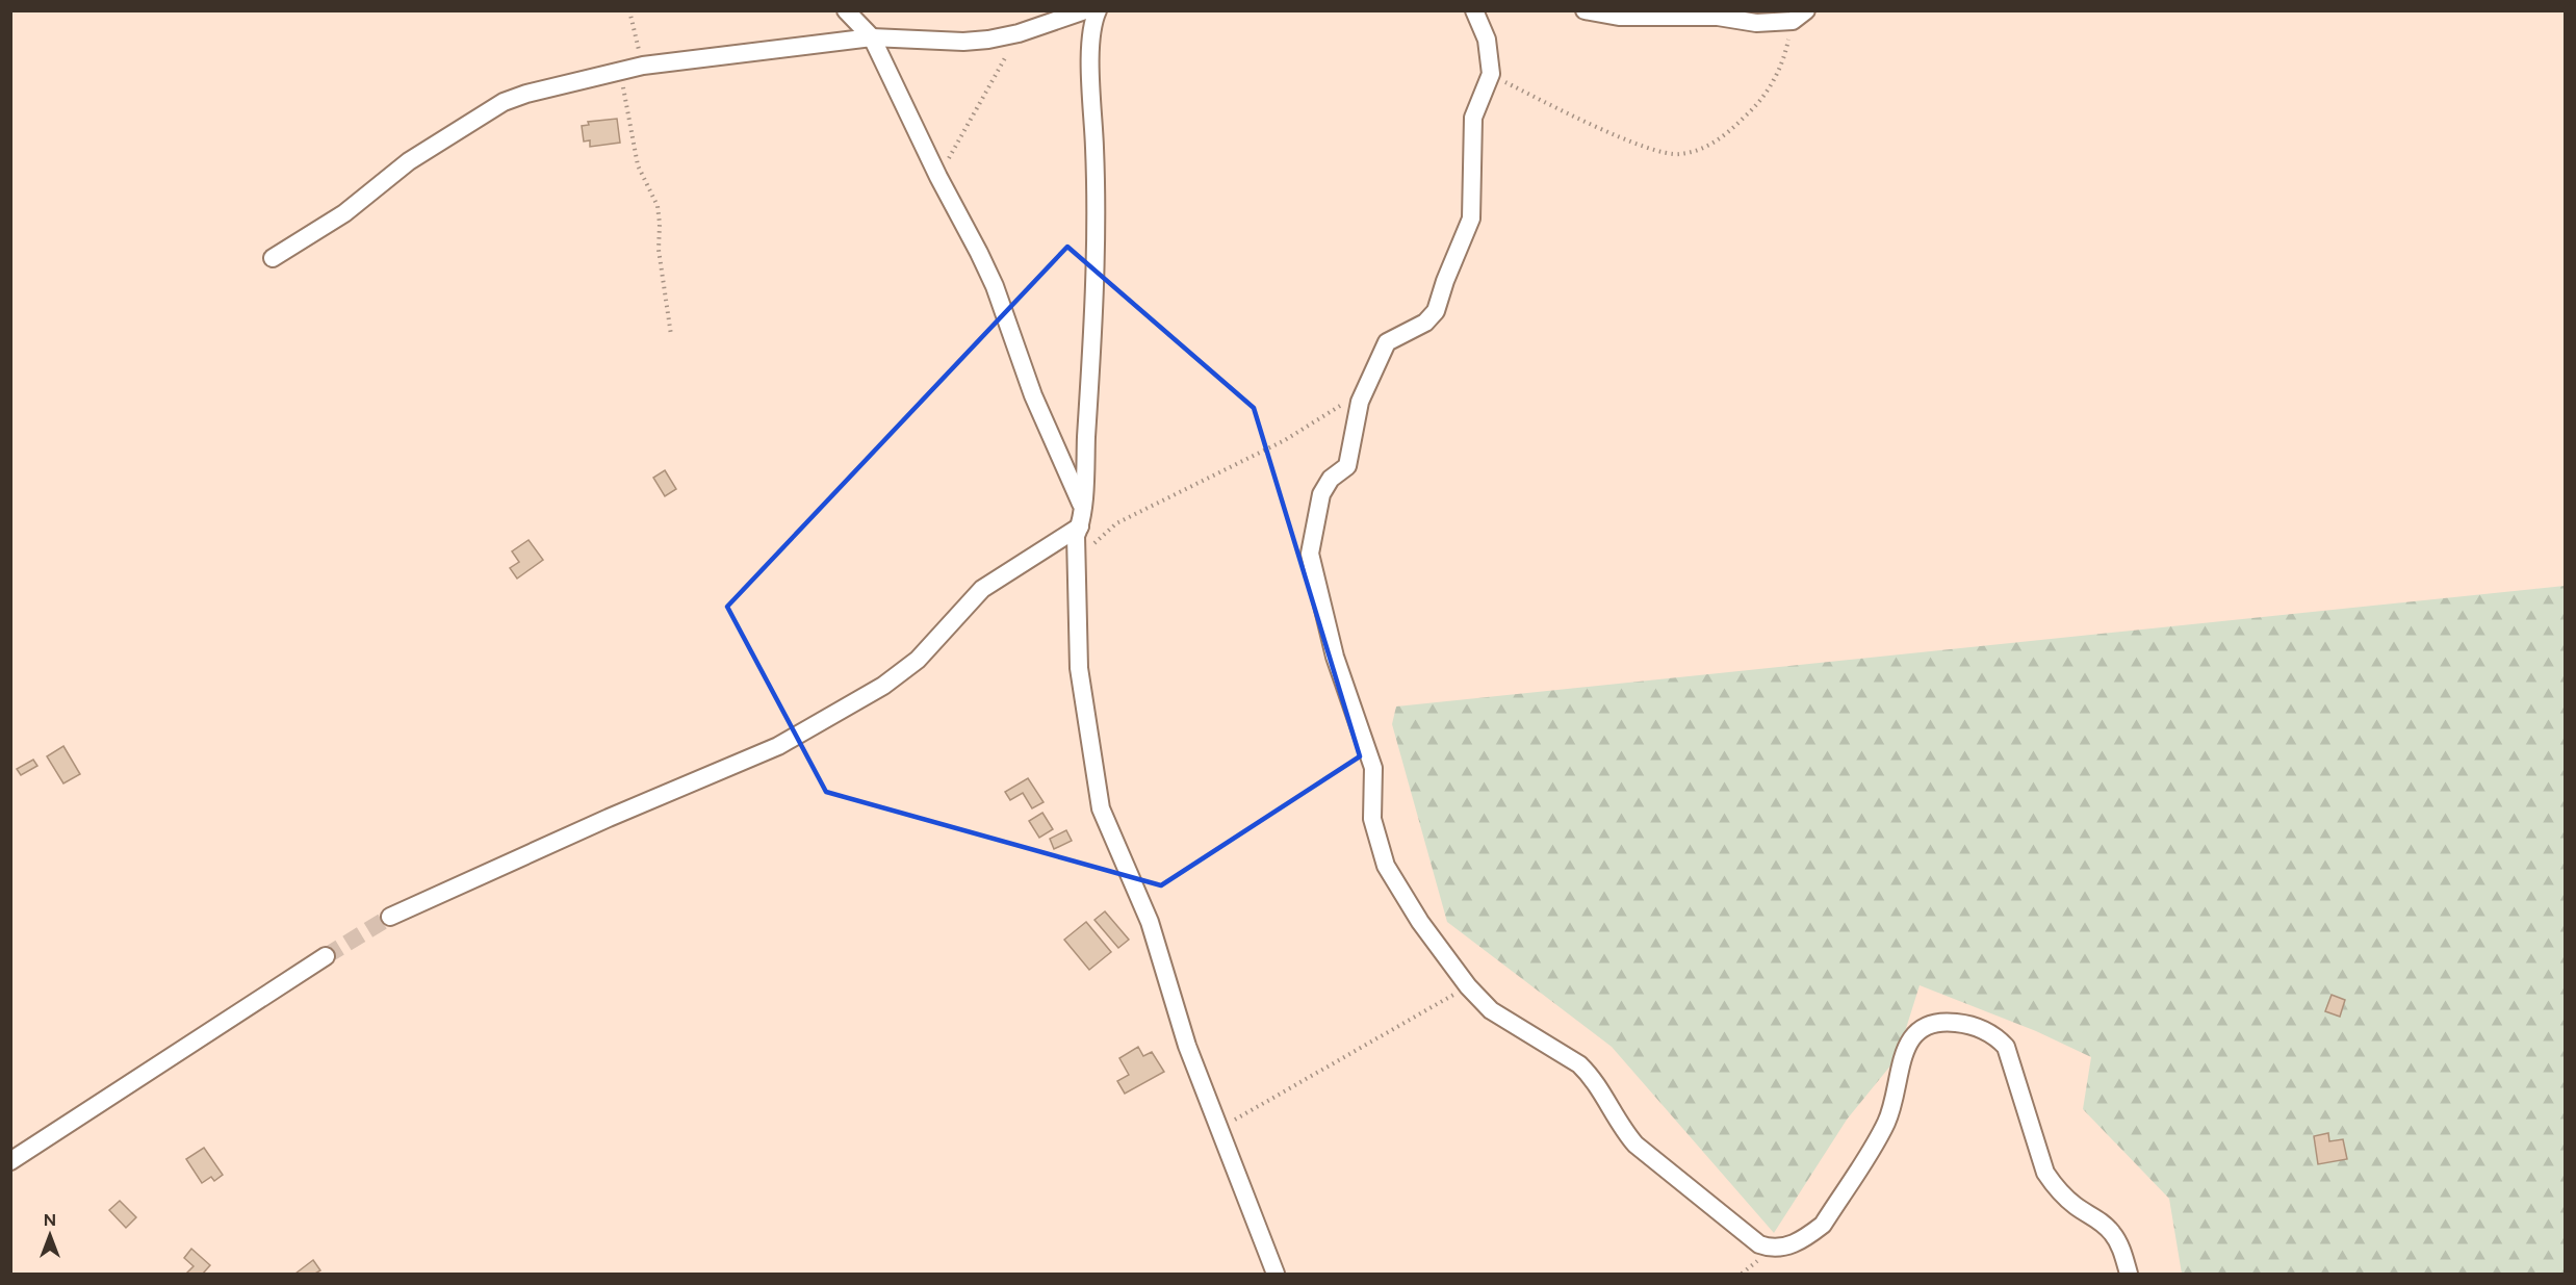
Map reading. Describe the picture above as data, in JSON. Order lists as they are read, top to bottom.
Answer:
{
  "north": "top"
}
